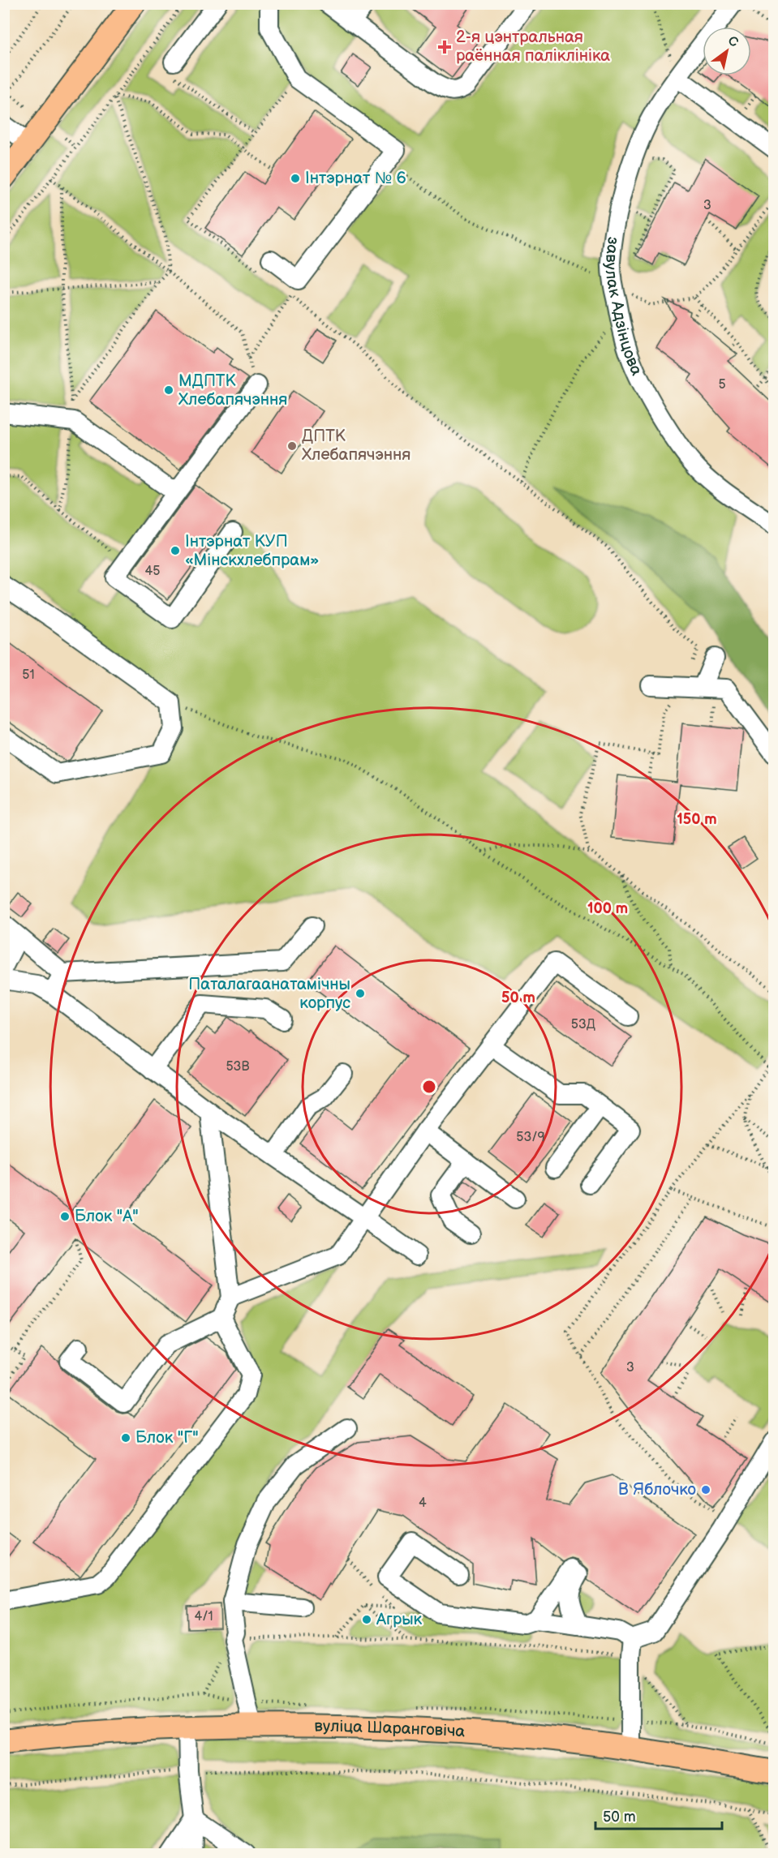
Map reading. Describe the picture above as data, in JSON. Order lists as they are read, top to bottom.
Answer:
{
  "streets": {
    "main road": ["вуліца Шаранговіча"],
    "street": ["завулак Адзінцова"]
  },
  "places": {
    "health": ["2-я цэнтральная раённая паліклініка"],
    "other": [
      "Інтэрнат № 6",
      "МДПТК Хлебапячэння",
      "ДПТК Хлебапячэння",
      "Інтэрнат КУП «Мінскхлебпрам»",
      "Паталагаанатамічны корпус",
      "Блок \"А\"",
      "Блок \"Г\"",
      "В Яблочко",
      "Агрык"
    ]
  },
  "house_numbers": [
    "3",
    "5",
    "45",
    "51",
    "53Д",
    "53В",
    "53/9",
    "3",
    "4",
    "4/1"
  ],
  "scale_bar": "50 m",
  "north": "top right",
  "rings": ["150 m", "100 m", "50 m"]
}
